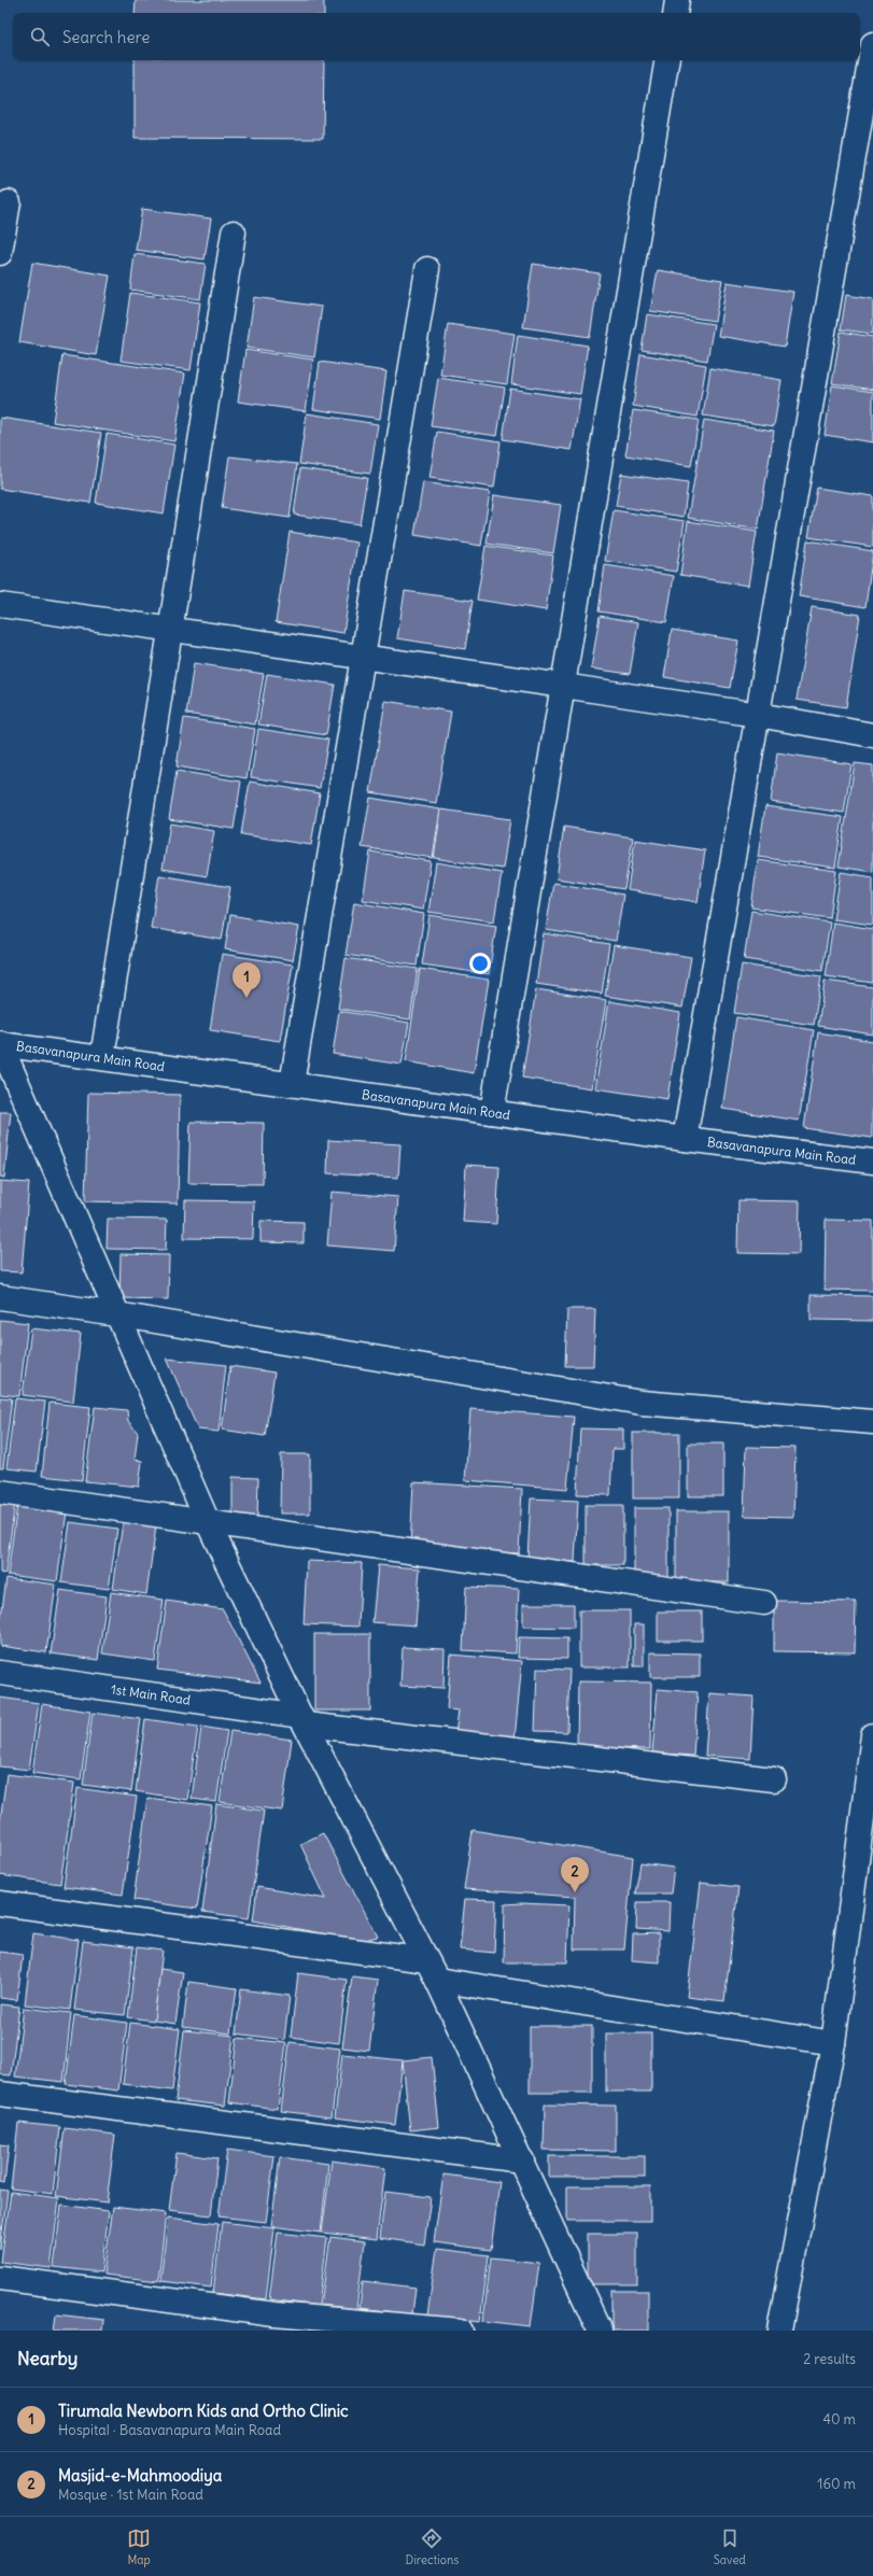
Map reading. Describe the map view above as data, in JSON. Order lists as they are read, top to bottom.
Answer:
{
  "streets": {
    "street": ["Basavanapura Main Road", "1st Main Road"]
  },
  "page": {
    "search": "Search here",
    "pins": ["1", "2"],
    "heading": ["Nearby", "2 results"],
    "list": [
      {
        "mark": "1",
        "name": "Tirumala Newborn Kids and Ortho Clinic",
        "note": "Hospital · Basavanapura Main Road",
        "value": "40 m"
      },
      {
        "mark": "2",
        "name": "Masjid-e-Mahmoodiya",
        "note": "Mosque · 1st Main Road",
        "value": "160 m"
      }
    ],
    "nav": ["Map", "Directions", "Saved"]
  }
}
